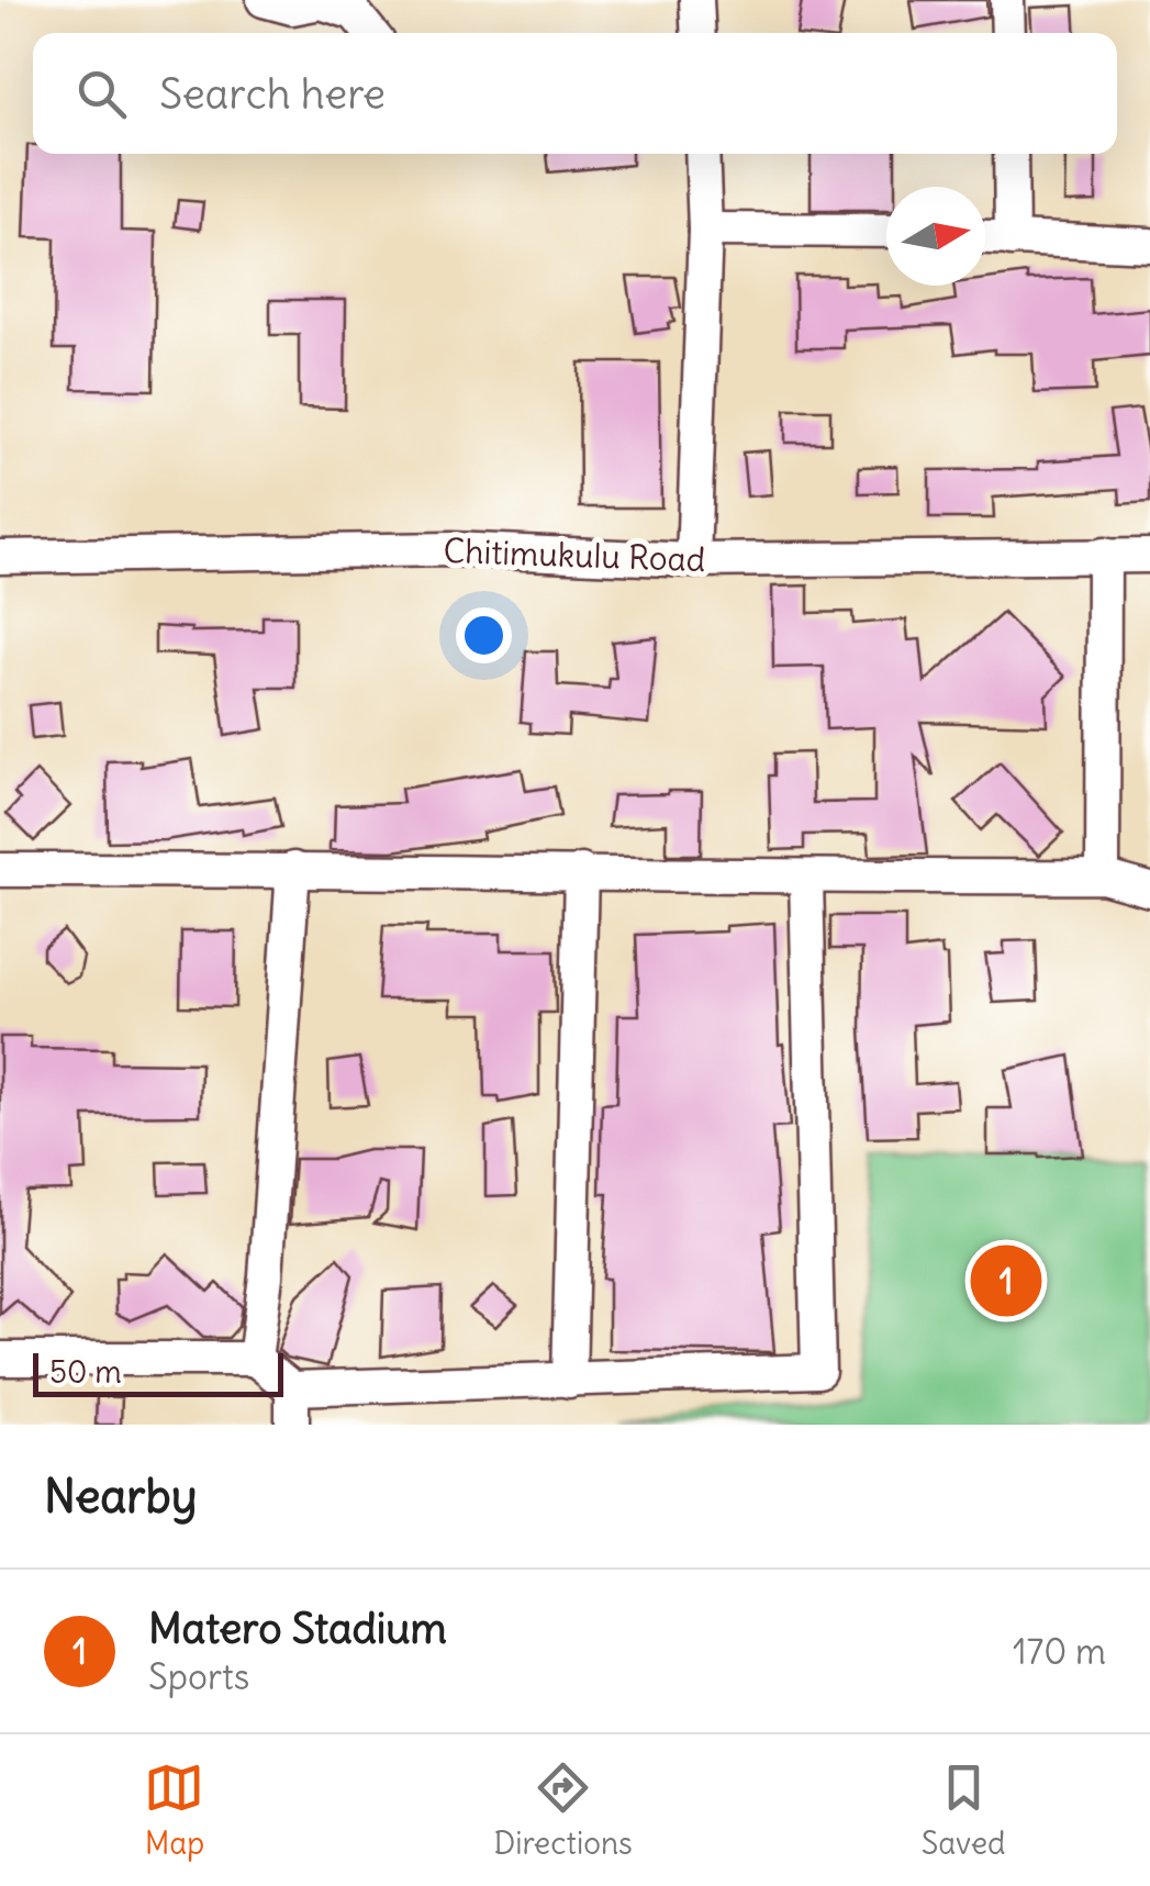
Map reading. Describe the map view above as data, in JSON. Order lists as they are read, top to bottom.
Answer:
{
  "streets": {
    "street": ["Chitimukulu Road"]
  },
  "scale_bar": "50 m",
  "north": "right",
  "page": {
    "search": "Search here",
    "pins": "1",
    "scale": "50 m",
    "heading": "Nearby",
    "list": [
      {
        "mark": "1",
        "name": "Matero Stadium",
        "note": "Sports",
        "value": "170 m"
      }
    ],
    "nav": ["Map", "Directions", "Saved"]
  }
}
